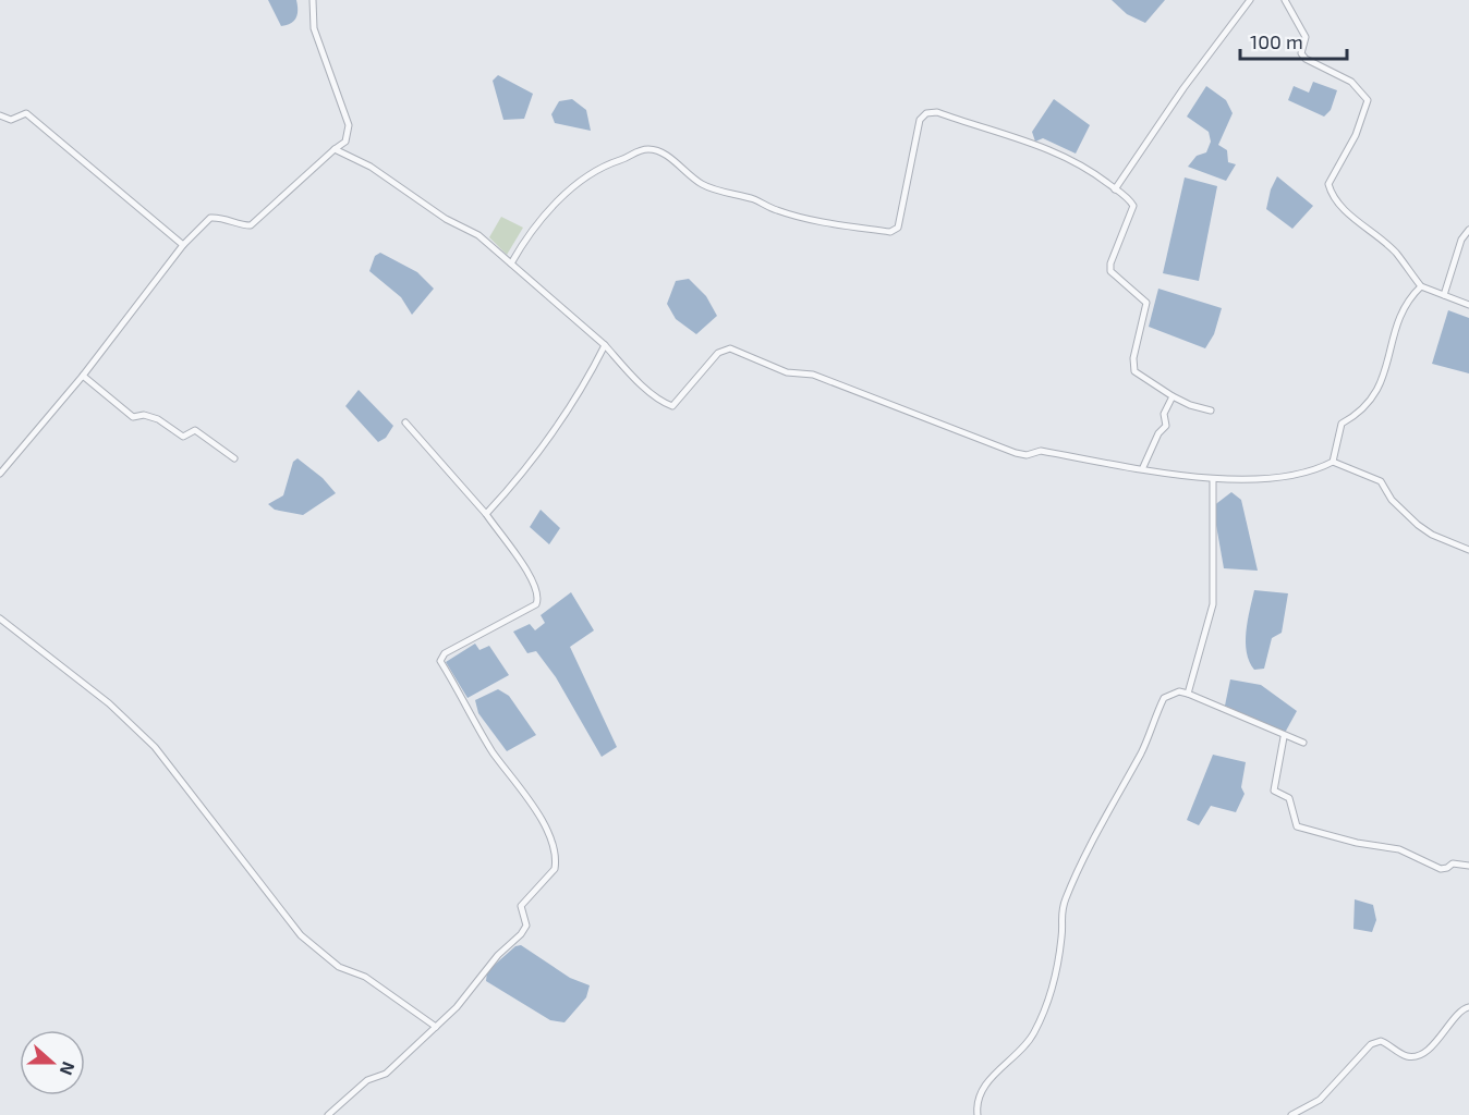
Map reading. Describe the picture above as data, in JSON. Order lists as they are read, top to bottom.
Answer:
{
  "scale_bar": "100 m",
  "north": "right"
}
